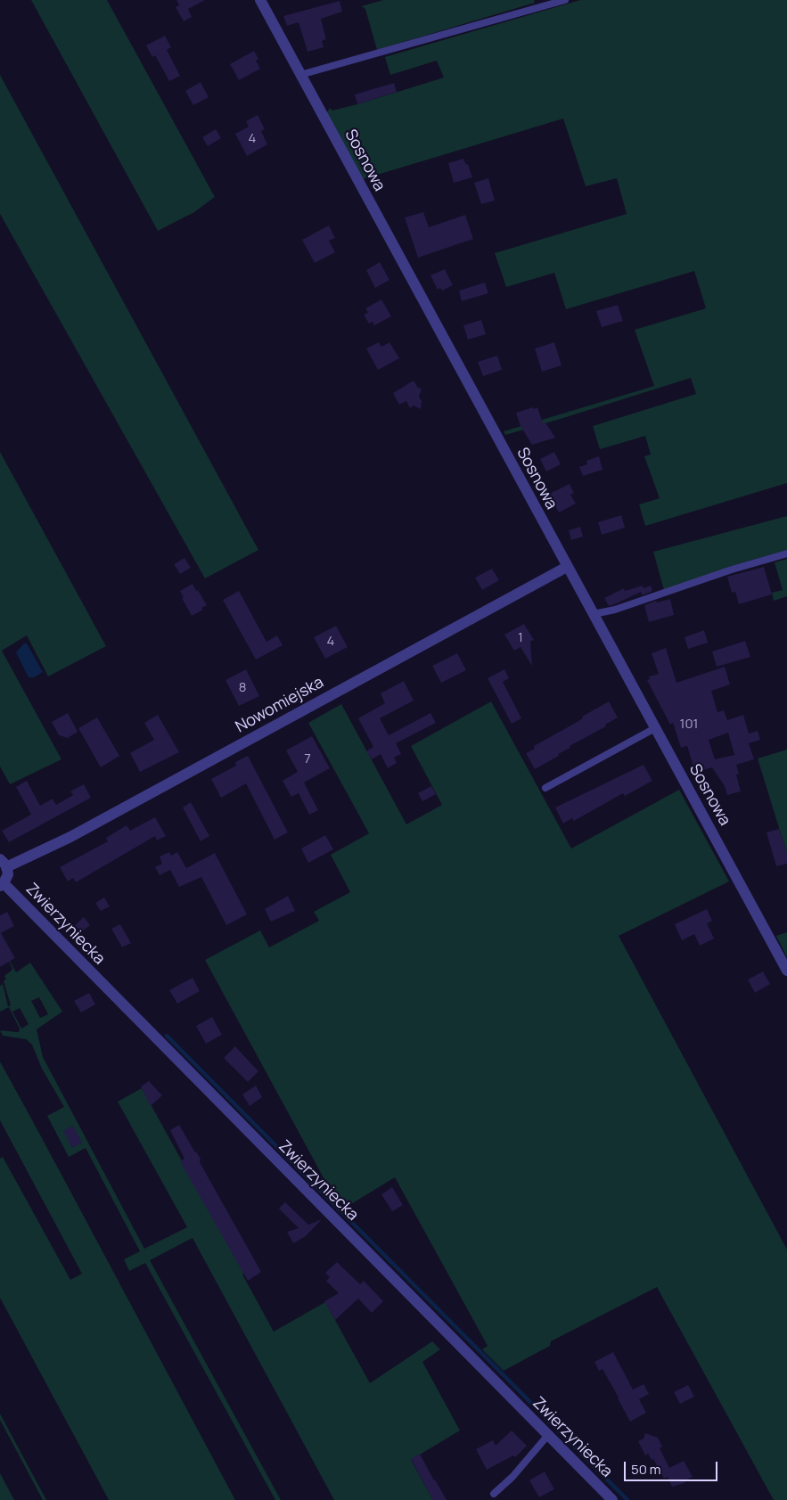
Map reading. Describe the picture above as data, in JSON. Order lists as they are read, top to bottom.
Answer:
{
  "streets": {
    "street": ["Sosnowa", "Nowomiejska", "Zwierzyniecka"]
  },
  "crossings": [
    ["Sosnowa", "Nowomiejska"]
  ],
  "house_numbers": [
    "4",
    "1",
    "4",
    "8",
    "101",
    "7"
  ],
  "scale_bar": "50 m"
}
